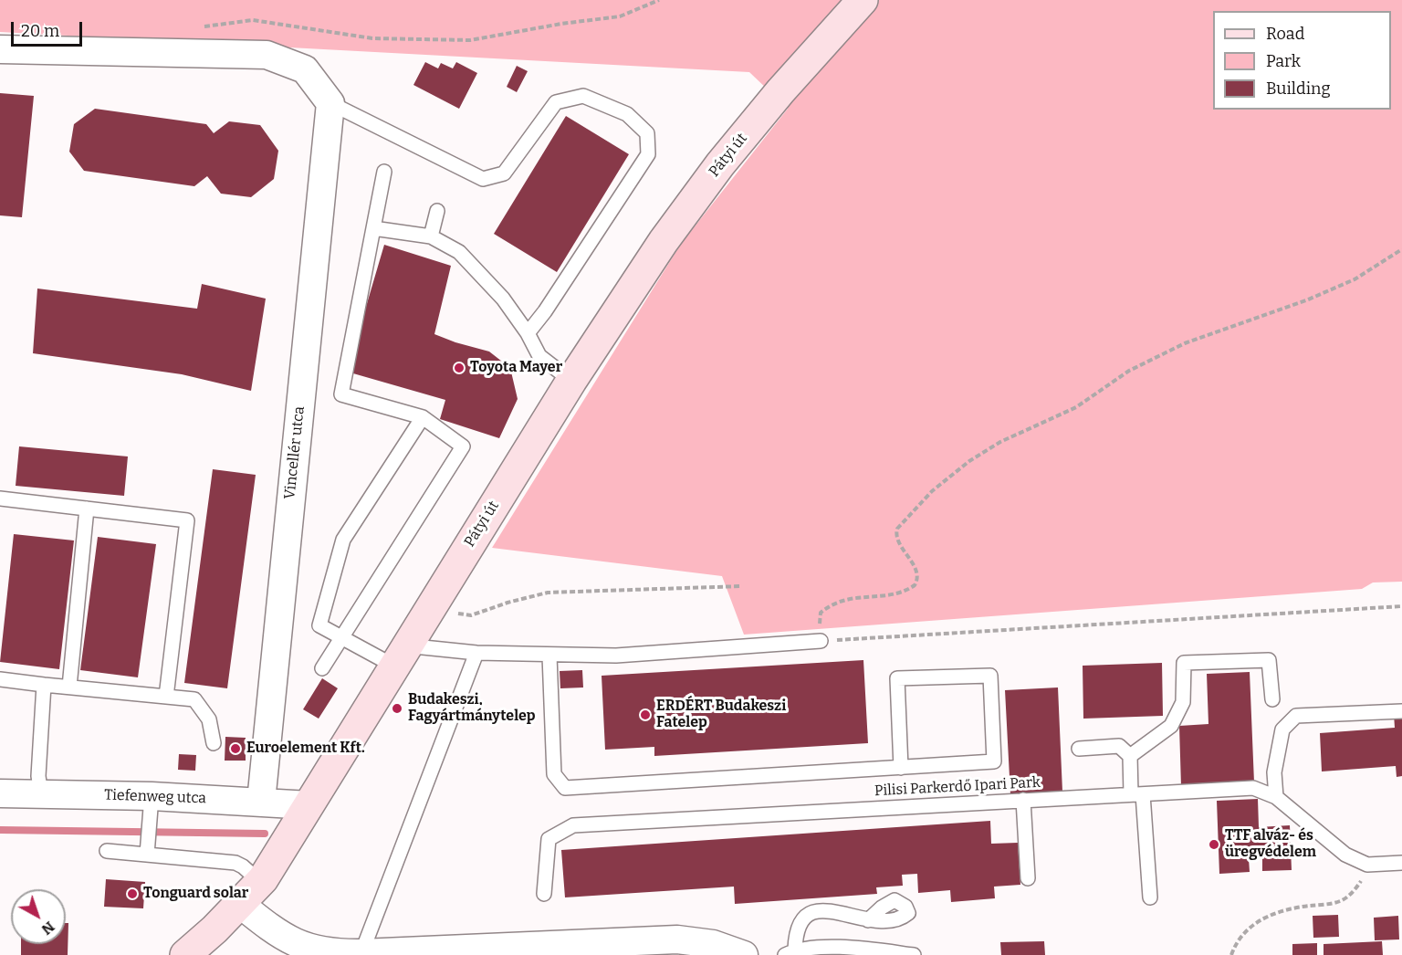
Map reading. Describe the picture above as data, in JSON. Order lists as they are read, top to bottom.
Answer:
{
  "streets": {
    "main road": ["Pátyi út"],
    "street": ["Vincellér utca", "Tiefenweg utca"],
    "lane": ["Pilisi Parkerdő Ipari Park"]
  },
  "crossings": [
    ["Pátyi út", "Tiefenweg utca"],
    ["Vincellér utca", "Tiefenweg utca"]
  ],
  "places": [
    "Toyota Mayer",
    "Budakeszi, Fagyártmánytelep",
    "ERDÉRT Budakeszi Fatelep",
    "Euroelement Kft.",
    "TTF alváz- és üregvédelem",
    "Tonguard solar"
  ],
  "legend": ["Road", "Park", "Building"],
  "scale_bar": "20 m",
  "north": "bottom right"
}
